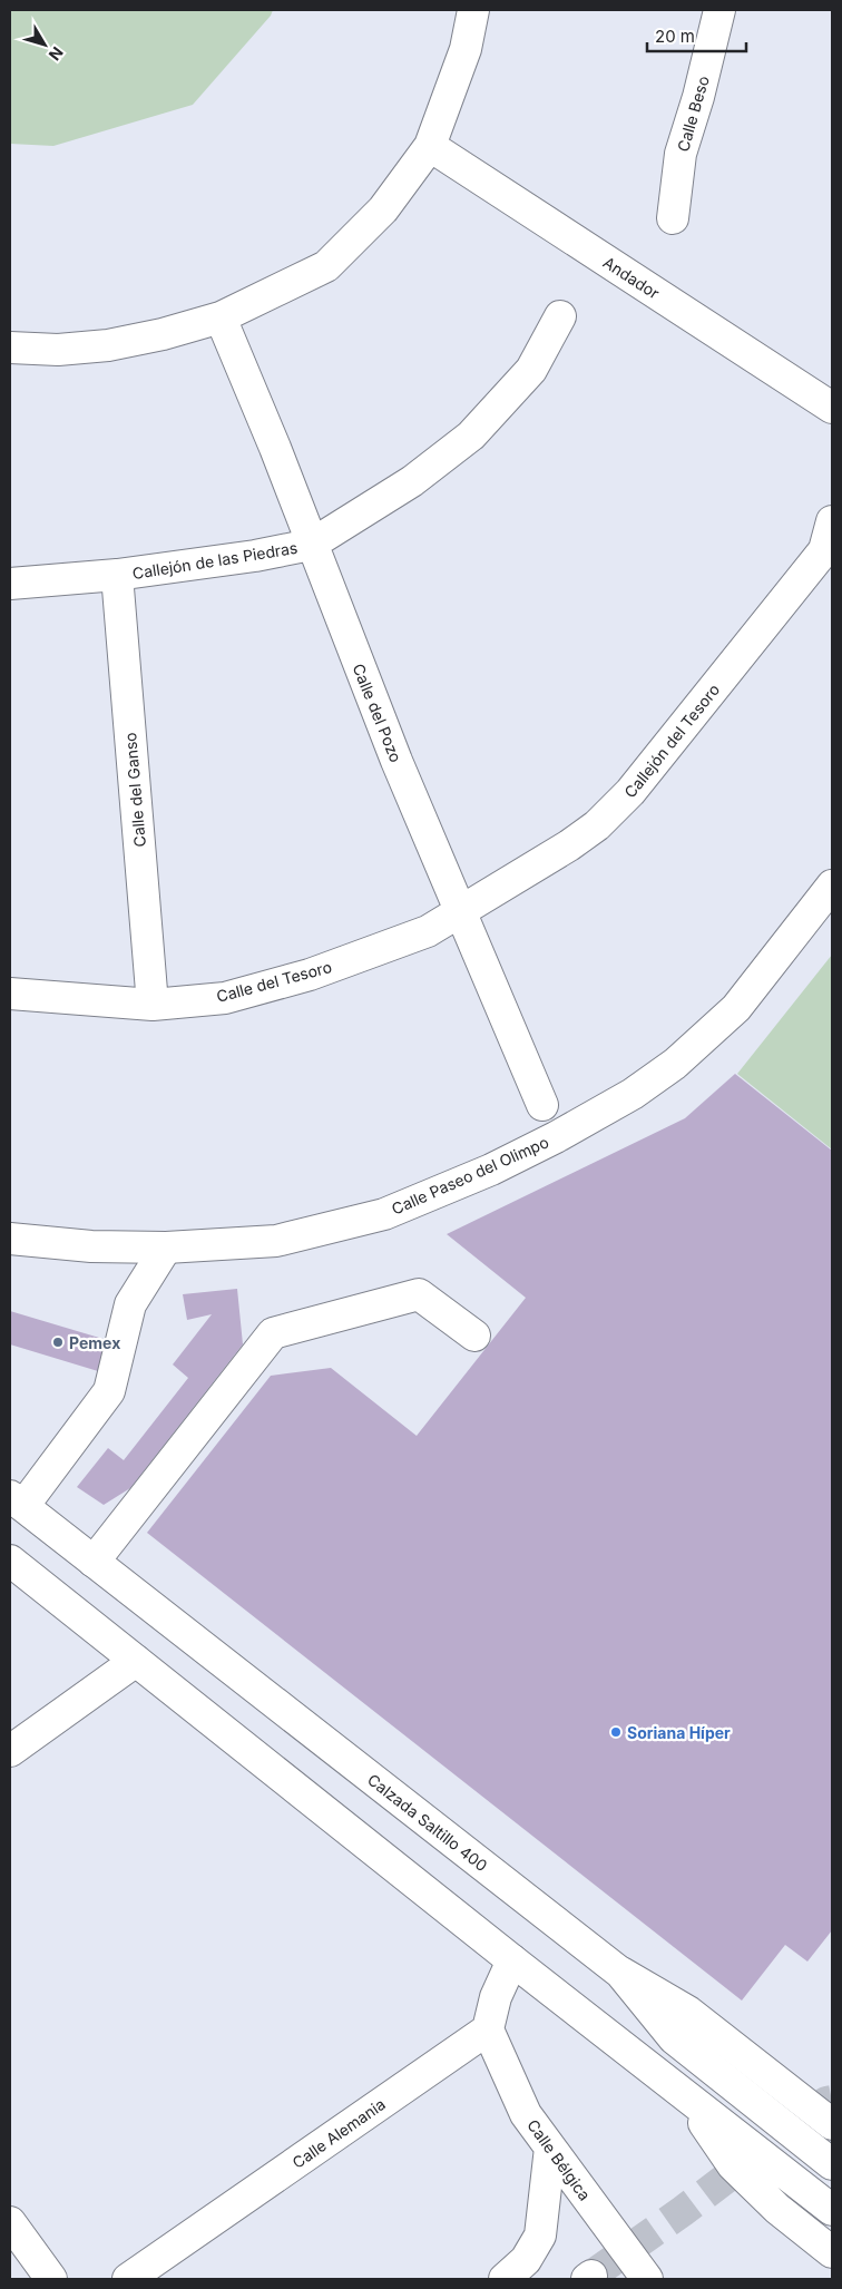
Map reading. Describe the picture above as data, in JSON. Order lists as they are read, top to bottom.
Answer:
{
  "streets": {
    "street": [
      "Calle Beso",
      "Andador",
      "Callejón de las Piedras",
      "Calle del Pozo",
      "Callejón del Tesoro",
      "Calle del Ganso",
      "Calle del Tesoro",
      "Calle Paseo del Olimpo",
      "Calzada Saltillo 400",
      "Calle Alemania",
      "Calle Bélgica"
    ]
  },
  "crossings": [
    ["Callejón de las Piedras", "Calle del Pozo"],
    ["Callejón de las Piedras", "Calle del Ganso"],
    ["Calle del Pozo", "Callejón del Tesoro"],
    ["Calle del Pozo", "Calle del Tesoro"],
    ["Callejón del Tesoro", "Calle del Tesoro"],
    ["Calle del Ganso", "Calle del Tesoro"],
    ["Calle Alemania", "Calle Bélgica"]
  ],
  "places": ["Pemex", "Soriana Híper"],
  "scale_bar": "20 m",
  "north": "bottom right"
}
